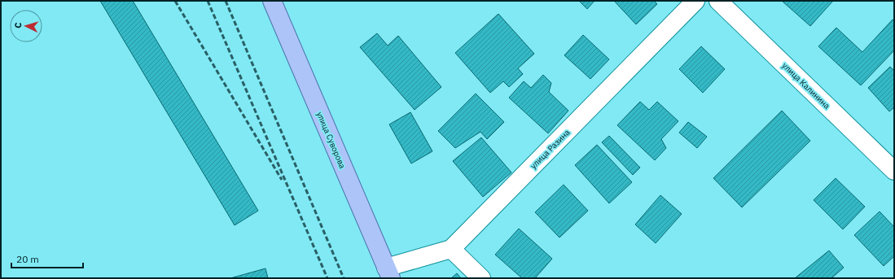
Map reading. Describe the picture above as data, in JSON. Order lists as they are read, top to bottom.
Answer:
{
  "streets": {
    "main road": ["улица Суворова"],
    "street": ["улица Калинина", "улица Разина"]
  },
  "crossings": [
    ["улица Суворова", "улица Разина"]
  ],
  "scale_bar": "20 m",
  "north": "left"
}
